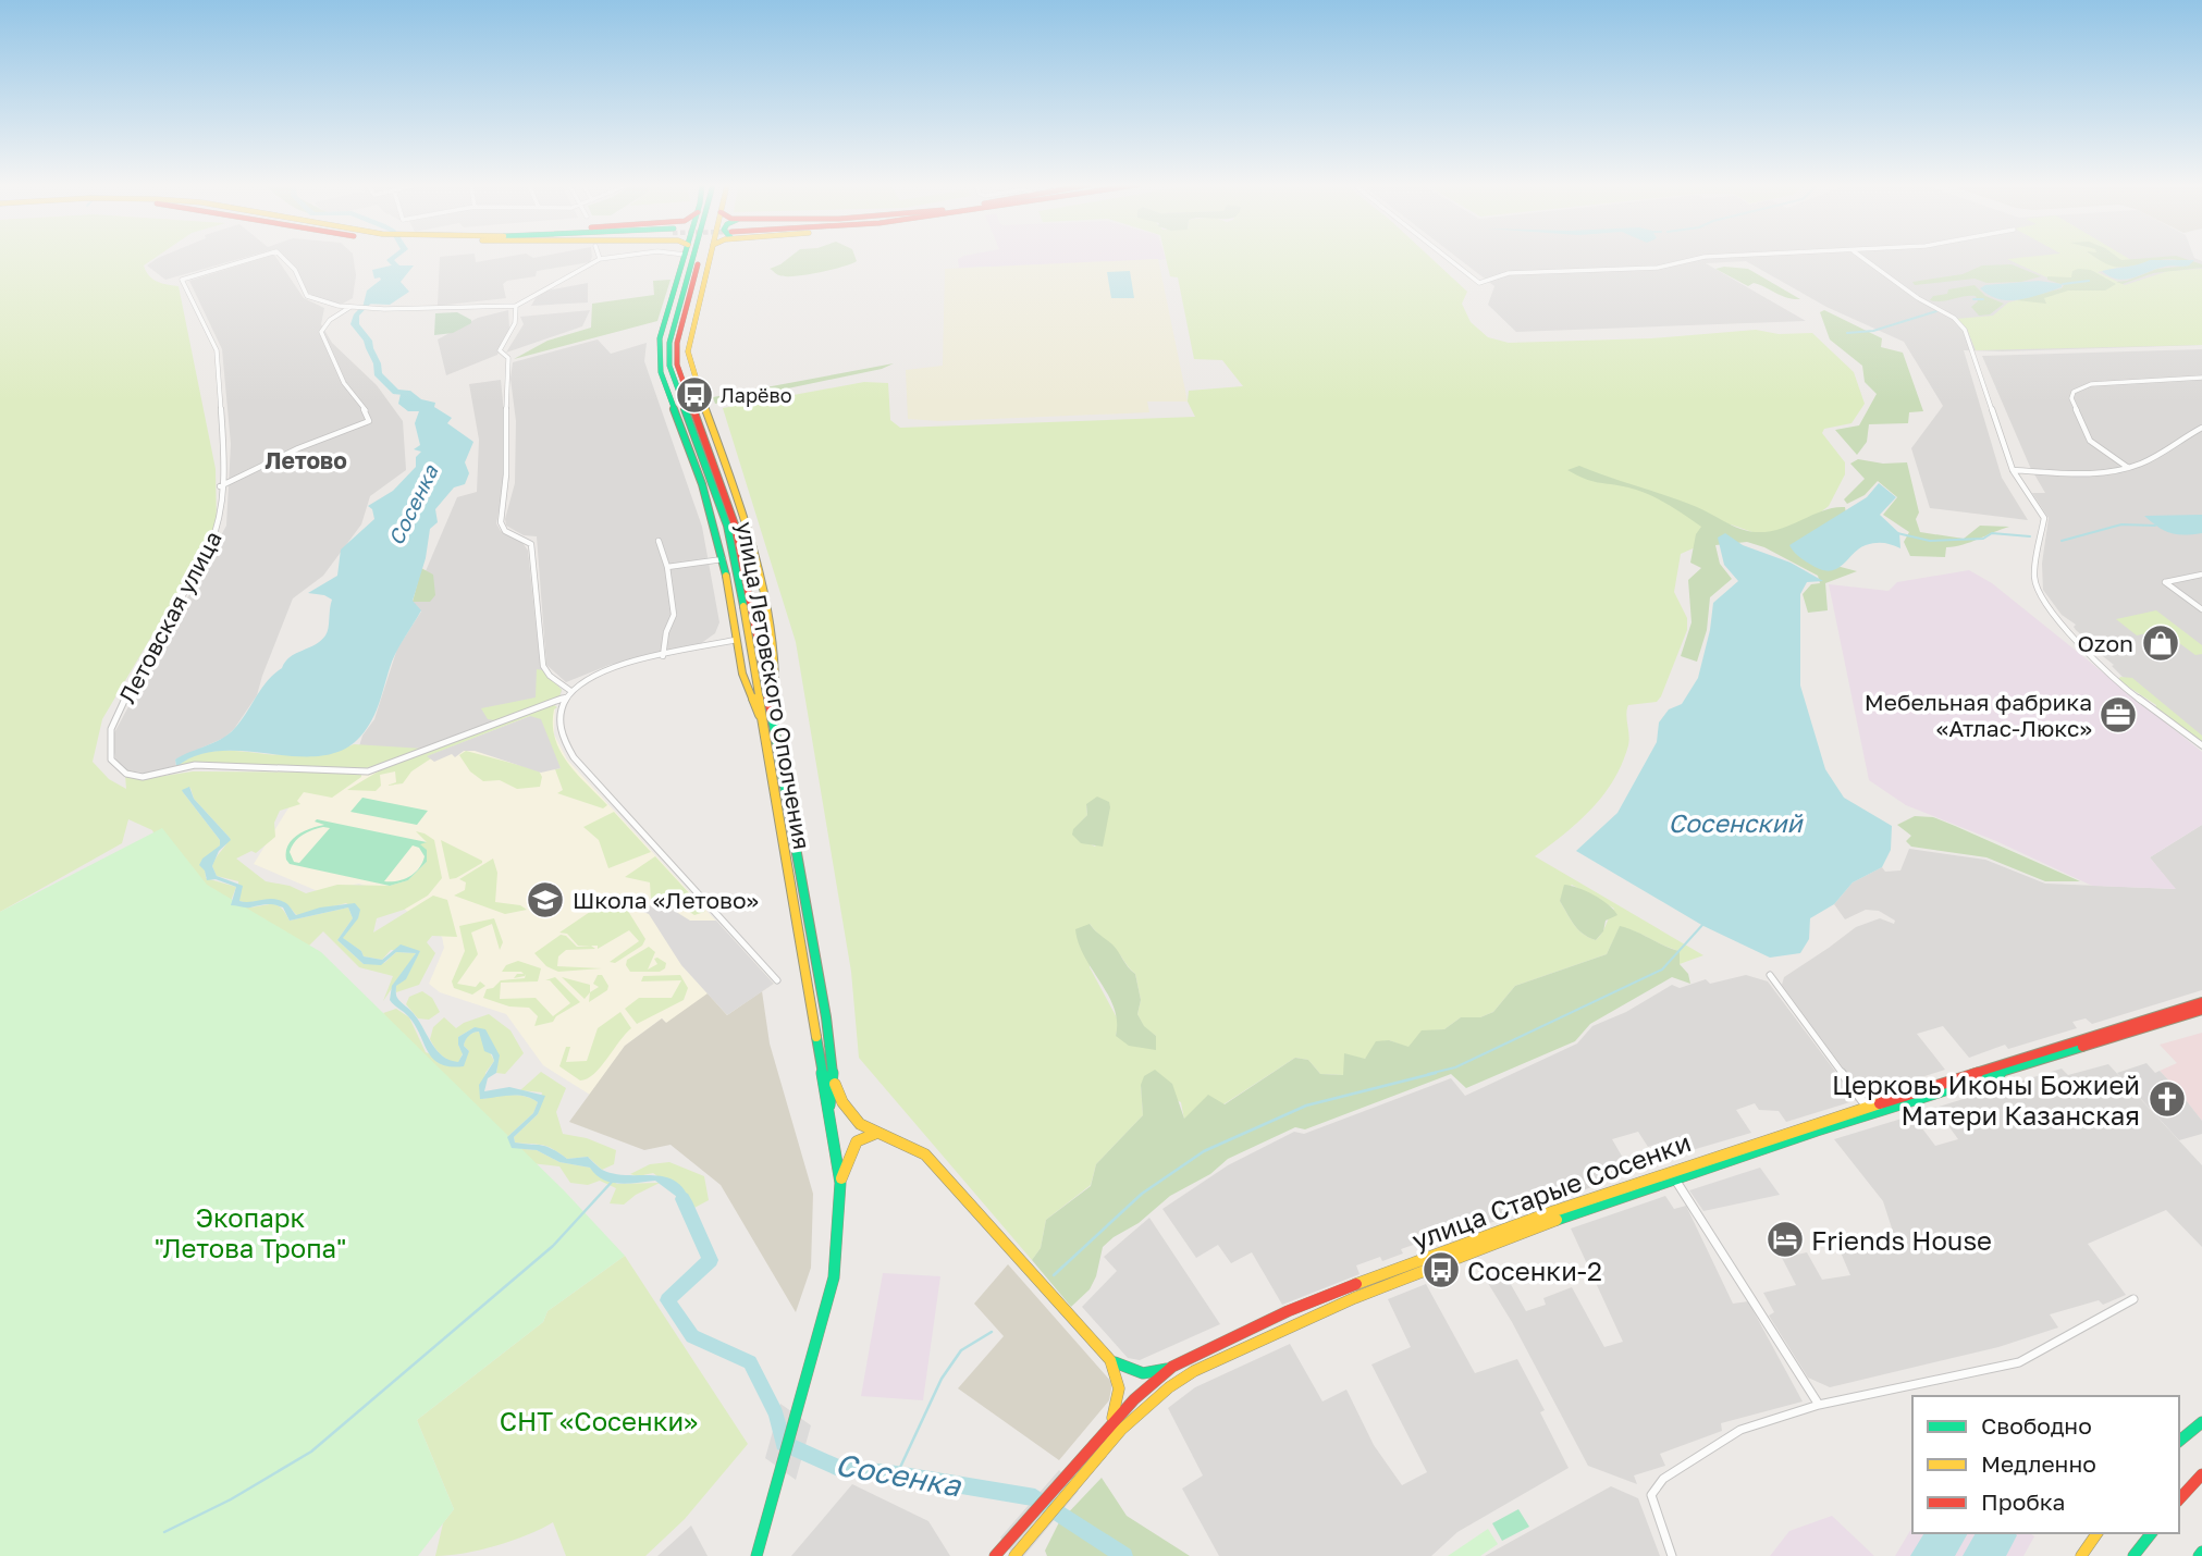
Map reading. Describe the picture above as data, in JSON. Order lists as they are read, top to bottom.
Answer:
{
  "streets": {
    "main road": ["улица Летовского Ополчения", "улица Старые Сосенки"],
    "street": ["Летовская улица"]
  },
  "districts": ["Летово"],
  "water": ["Сосенка", "Сосенский"],
  "parks": ["Экопарк \"Летова Тропа\"", "СНТ «Сосенки»"],
  "places": {
    "bus stop": ["Ларёво", "Сосенки-2"],
    "shop": ["Ozon"],
    "office": ["Мебельная фабрика «Атлас-Люкс»"],
    "school or university": ["Школа «Летово»"],
    "church": ["Церковь Иконы Божией Матери Казанская"],
    "hotel": ["Friends House"]
  },
  "legend": ["Свободно", "Медленно", "Пробка"]
}
